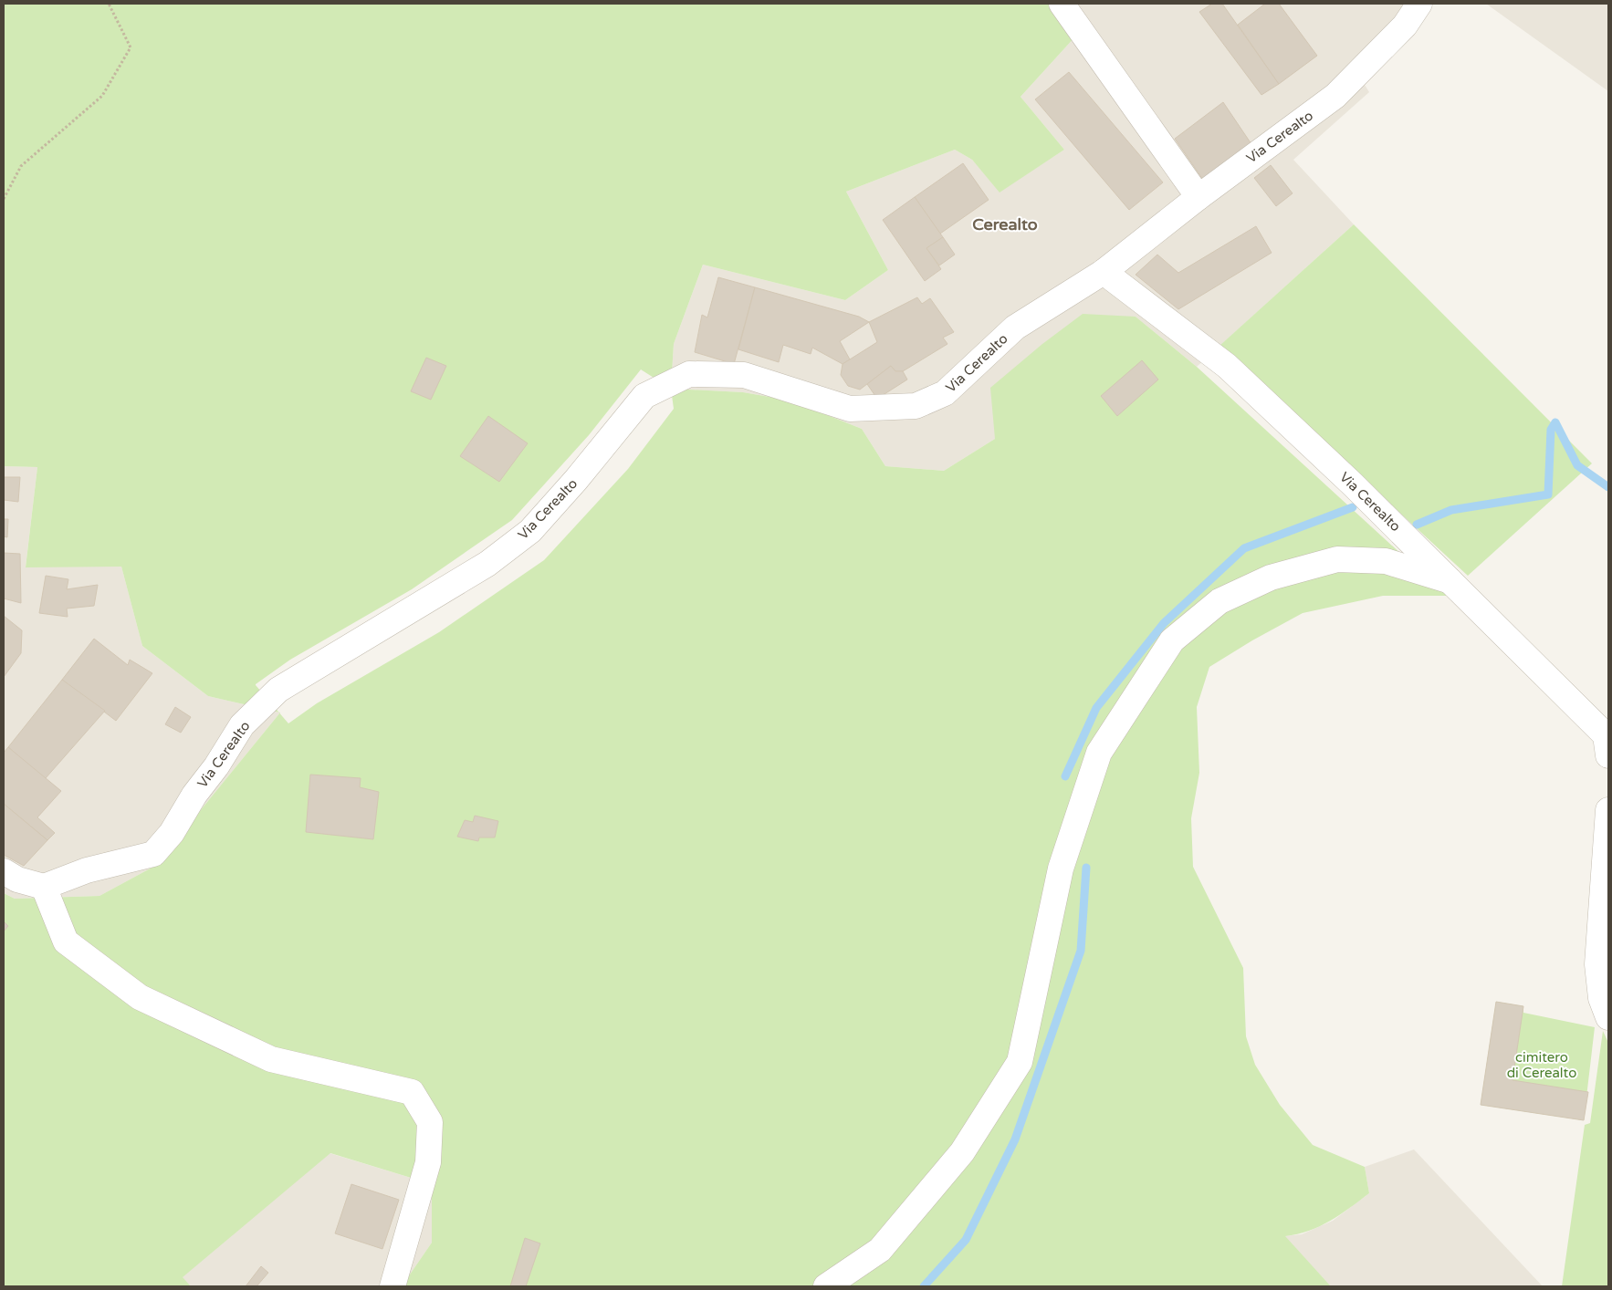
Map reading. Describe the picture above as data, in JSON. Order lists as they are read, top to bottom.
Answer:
{
  "streets": {
    "street": ["Via Cerealto"]
  },
  "districts": ["Cerealto"],
  "parks": ["cimitero di Cerealto"]
}
